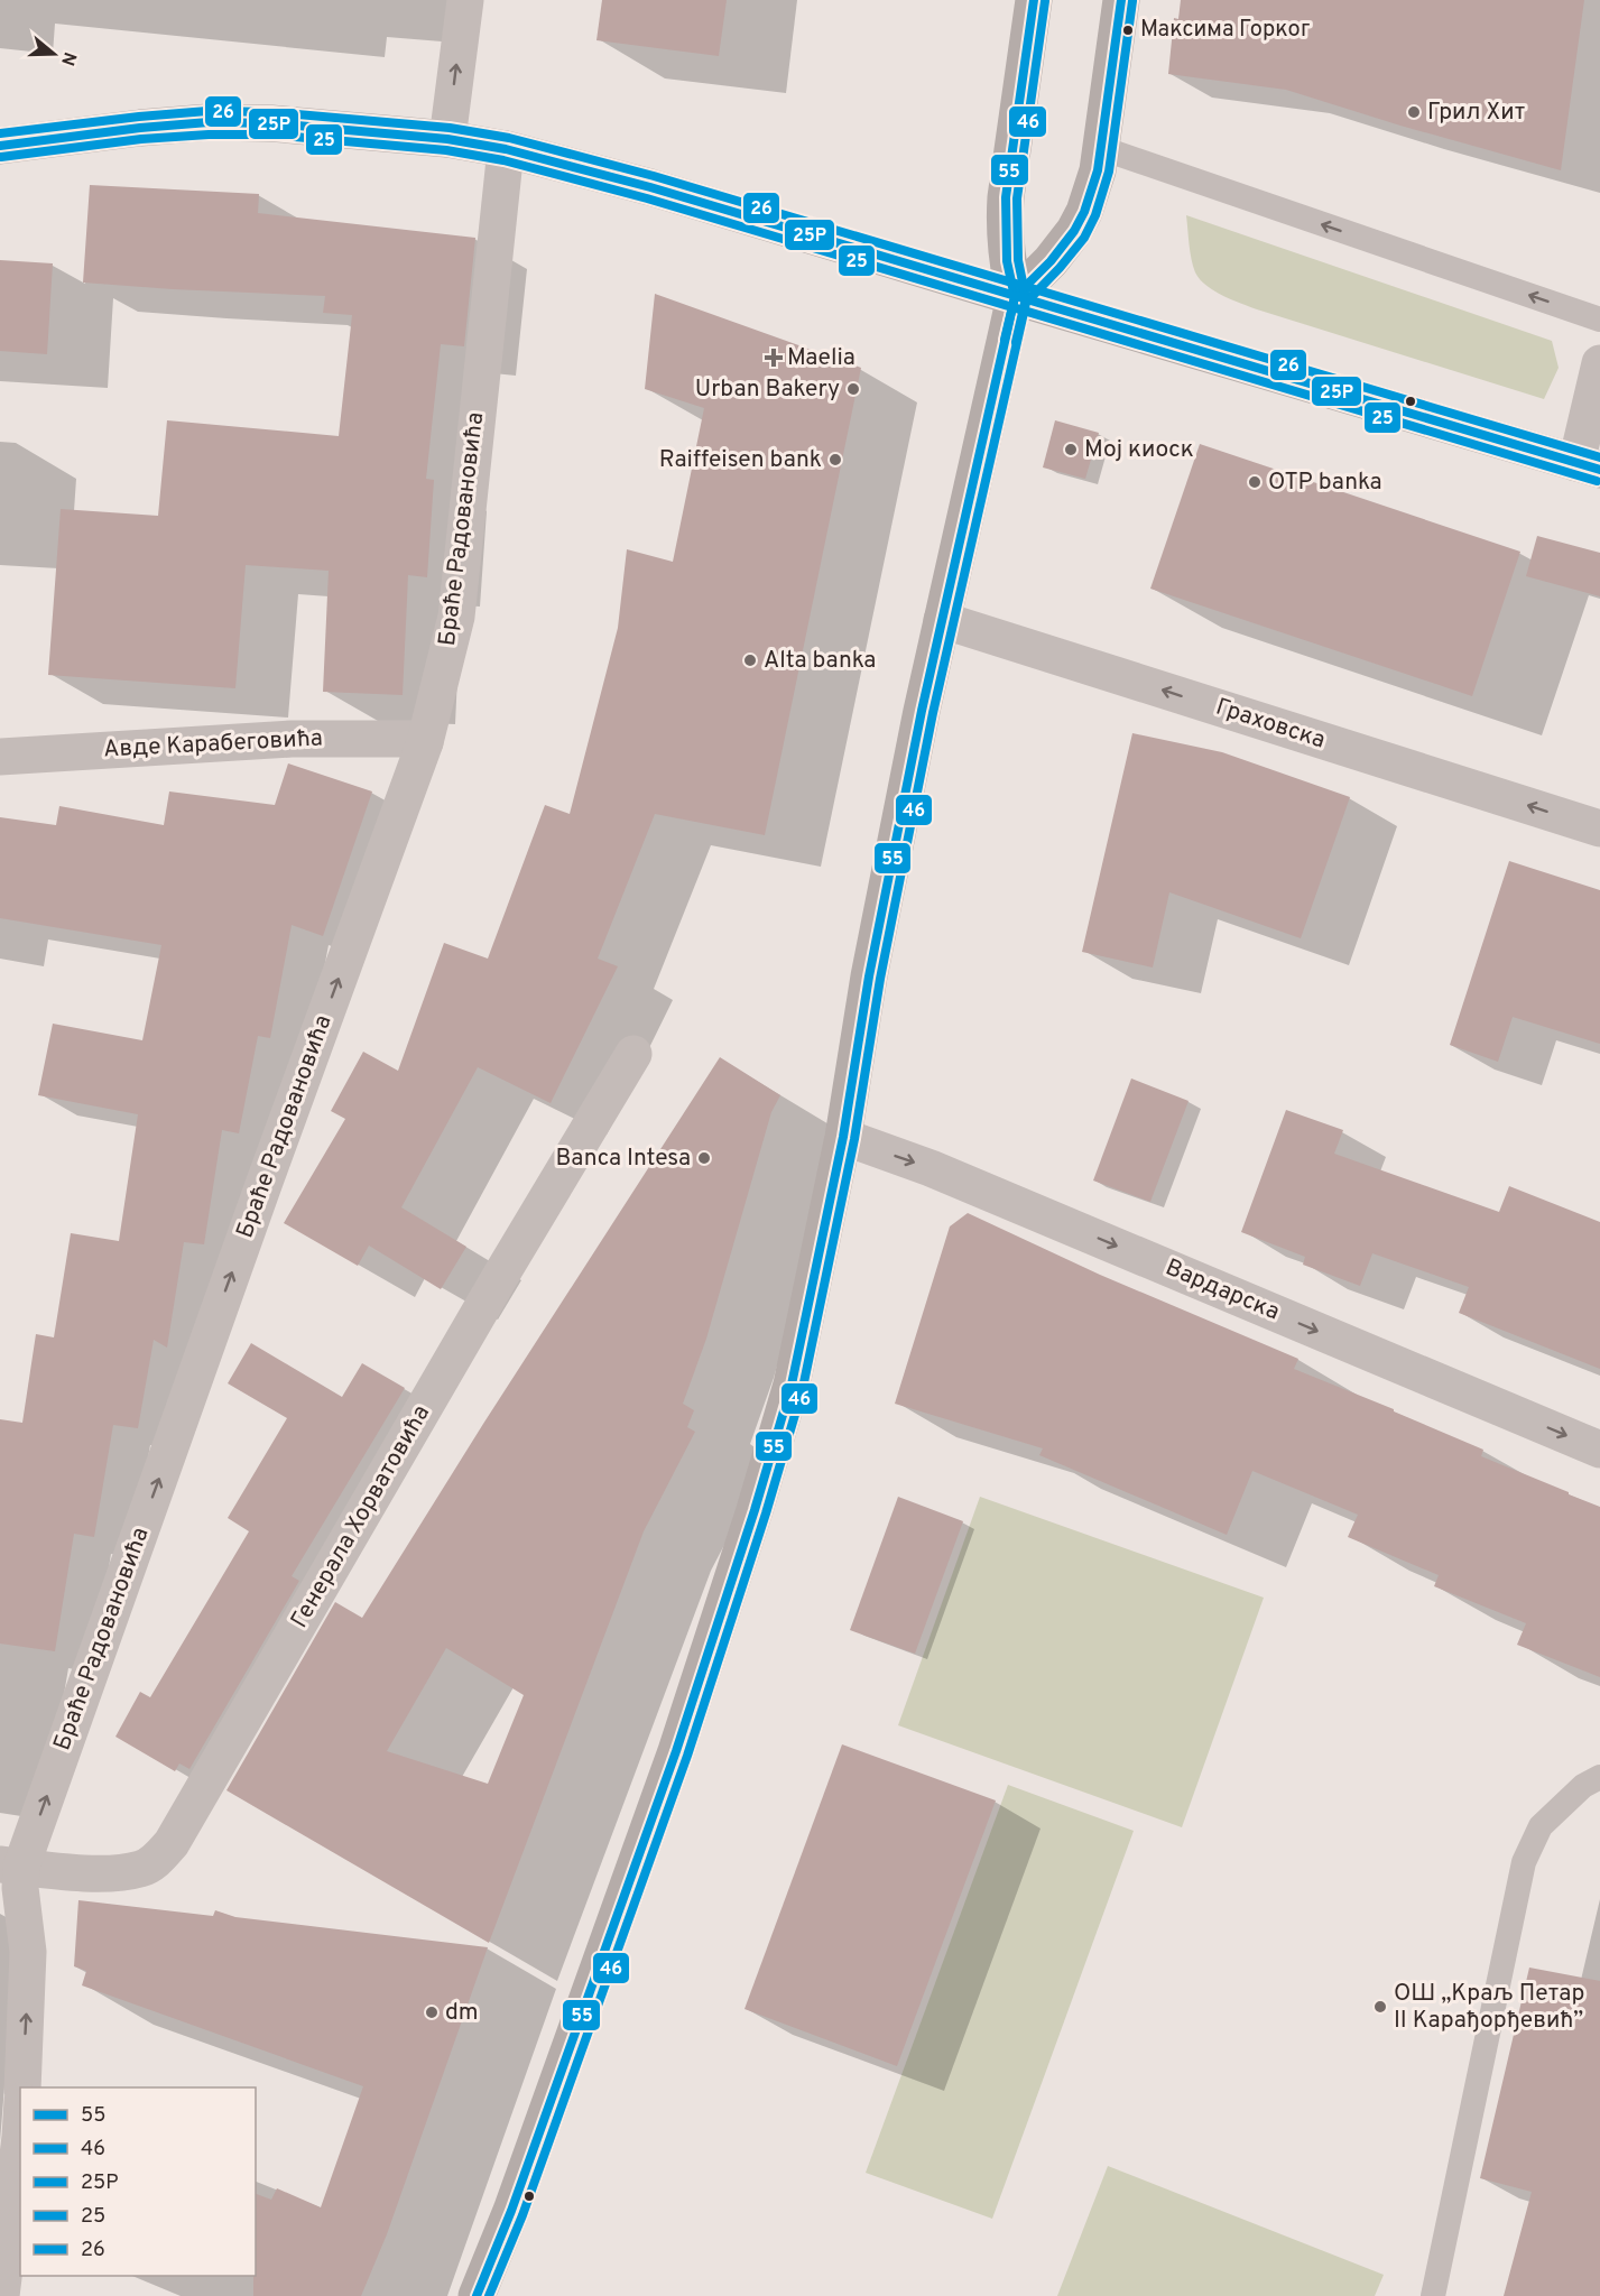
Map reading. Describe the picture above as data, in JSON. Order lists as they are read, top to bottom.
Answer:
{
  "streets": {
    "street": [
      "Браће Радовановића",
      "Граховска",
      "Авде Карабеговића",
      "Вардарска",
      "Генерала Хорватовића"
    ]
  },
  "crossings": [
    ["Браће Радовановића", "Авде Карабеговића"],
    ["Браће Радовановића", "Генерала Хорватовића"]
  ],
  "one_way": ["Браће Радовановића", "Граховска", "Вардарска"],
  "places": {
    "other": [
      "Максима Горког",
      "Грил Хит",
      "Urban Bakery",
      "Мој киоск",
      "Raiffeisen bank",
      "OTP banka",
      "Alta banka",
      "Banca Intesa",
      "ОШ „Краљ Петар II Карађорђевић”",
      "dm"
    ],
    "health": ["Maelia"]
  },
  "lines": [
    "transit line 55",
    "transit line 46",
    "transit line 26",
    "transit line 25P",
    "transit line 25"
  ],
  "legend": [
    "55",
    "46",
    "25P",
    "25",
    "26"
  ],
  "north": "right"
}
